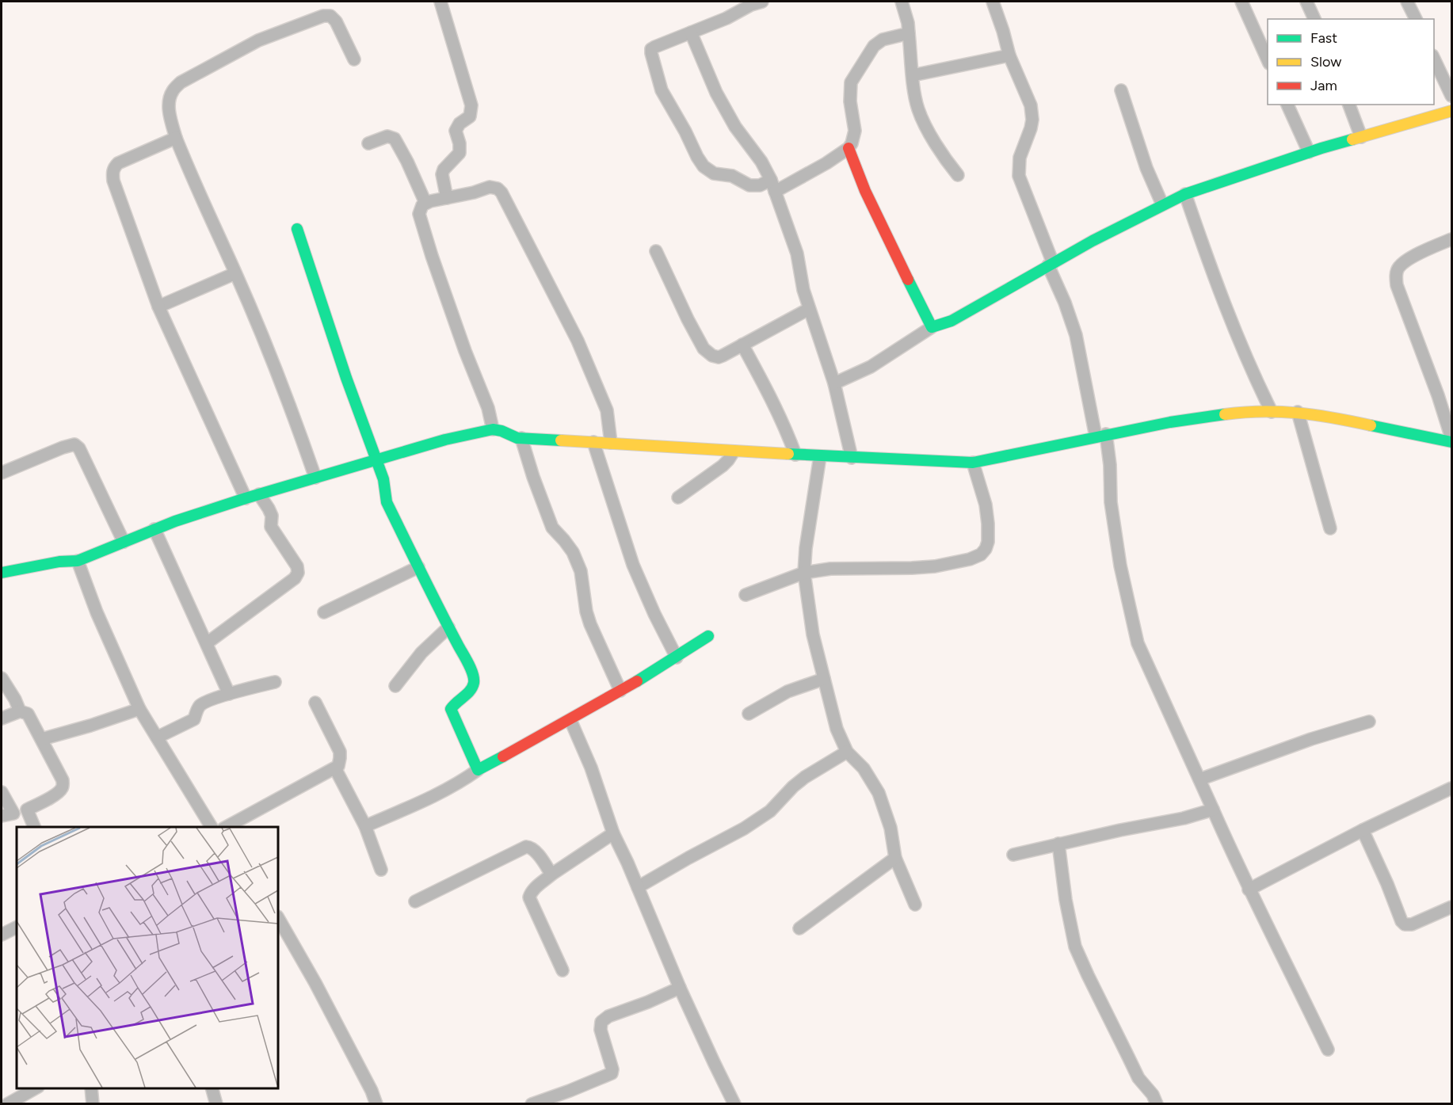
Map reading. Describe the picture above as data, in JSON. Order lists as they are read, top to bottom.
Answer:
{
  "legend": ["Fast", "Slow", "Jam"]
}
